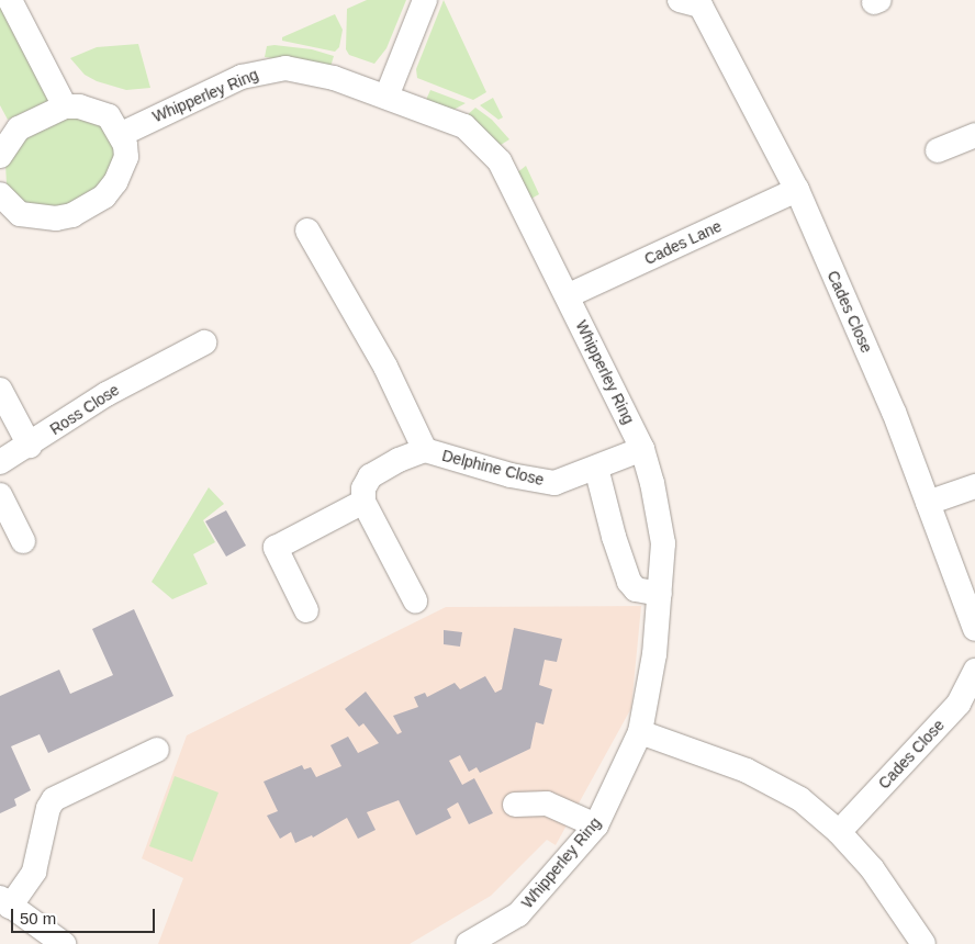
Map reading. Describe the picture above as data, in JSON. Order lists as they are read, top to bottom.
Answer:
{
  "streets": {
    "street": [
      "Whipperley Ring",
      "Cades Lane",
      "Cades Close",
      "Ross Close",
      "Delphine Close"
    ]
  },
  "crossings": [
    ["Whipperley Ring", "Cades Lane"],
    ["Whipperley Ring", "Delphine Close"],
    ["Cades Lane", "Cades Close"]
  ],
  "scale_bar": "50 m"
}
